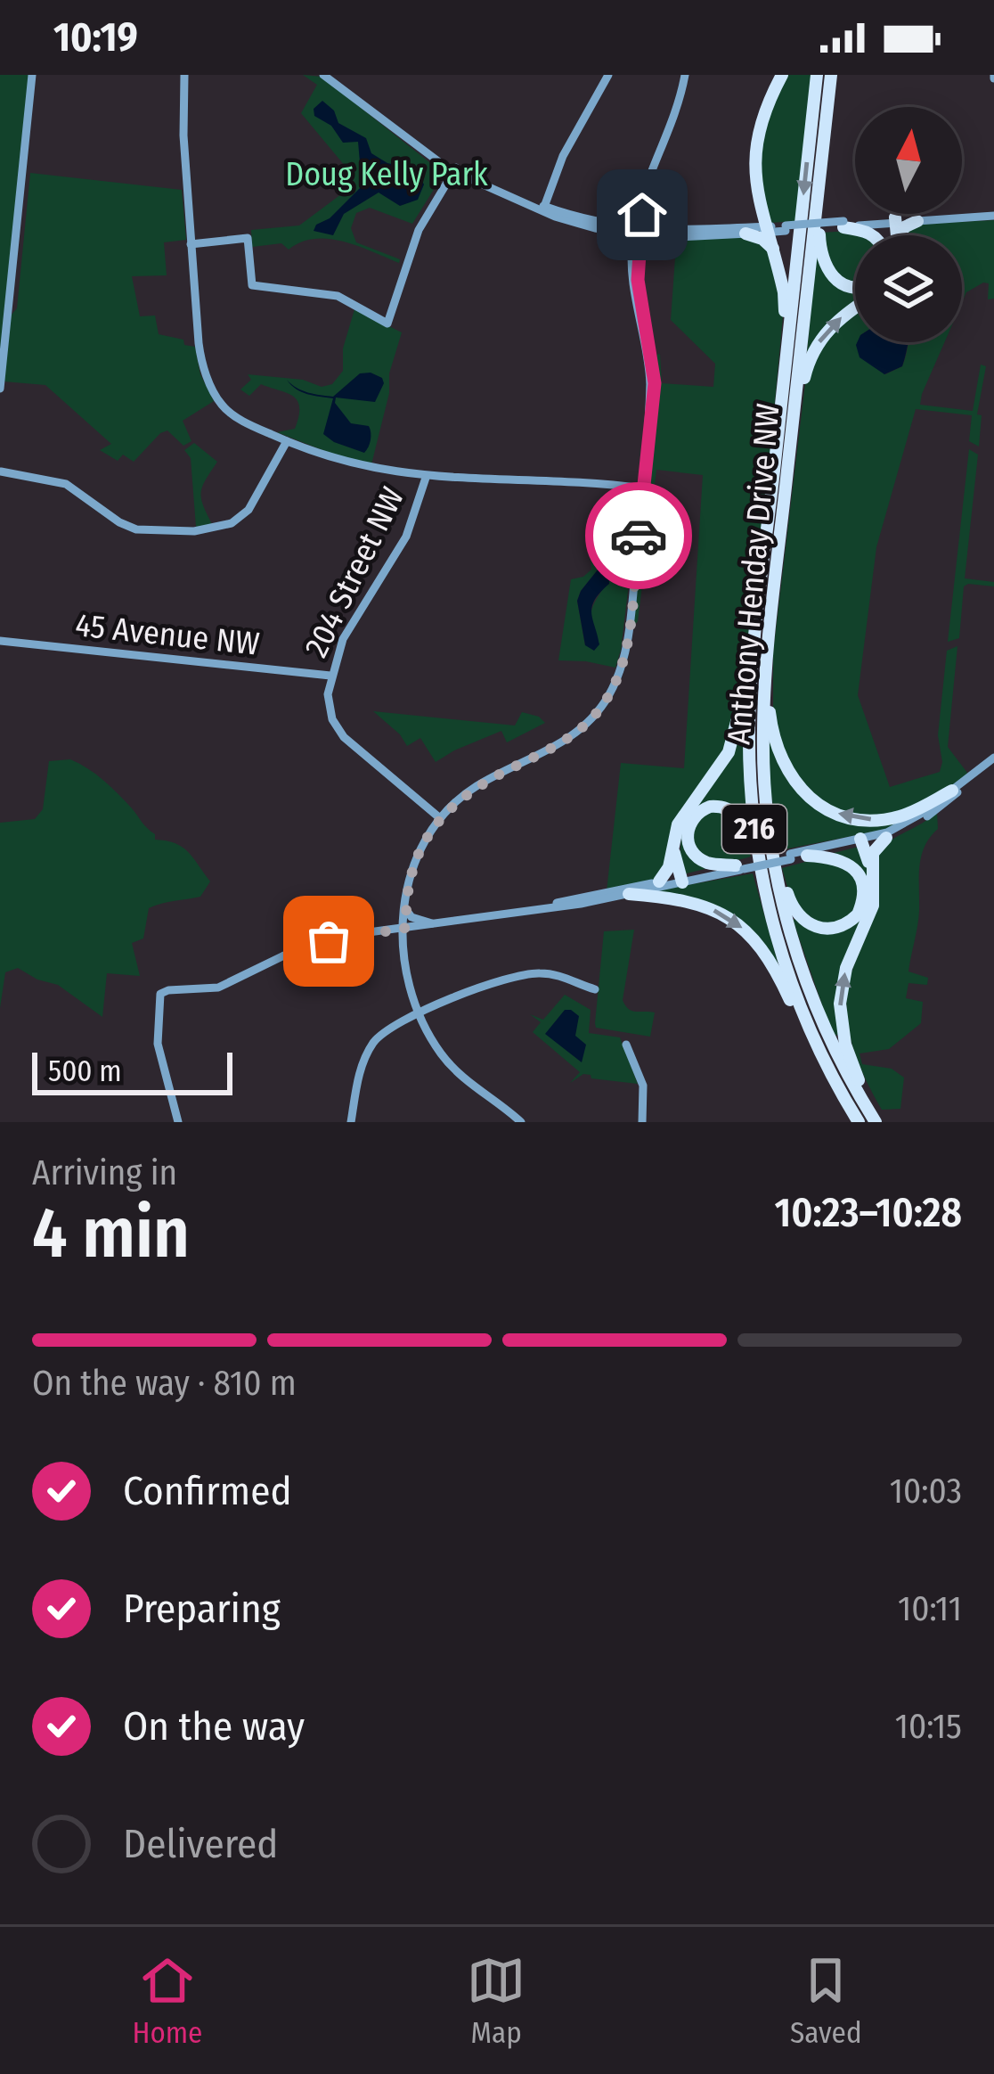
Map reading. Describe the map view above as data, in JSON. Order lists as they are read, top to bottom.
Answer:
{
  "streets": {
    "highway": ["Anthony Henday Drive NW", "216"],
    "main road": ["204 Street NW", "45 Avenue NW"]
  },
  "crossings": [
    ["204 Street NW", "45 Avenue NW"]
  ],
  "parks": ["Doug Kelly Park"],
  "scale_bar": "500 m",
  "north": "top",
  "page": {
    "status": "10:19",
    "scale": "500 m",
    "heading": ["4 min", "Arriving in", "10:23–10:28"],
    "bar": "On the way · 810 m",
    "list": [
      ["Confirmed", "10:03"],
      ["Preparing", "10:11"],
      ["On the way", "10:15"],
      "Delivered"
    ],
    "tabs": ["Home", "Map", "Saved"]
  }
}
